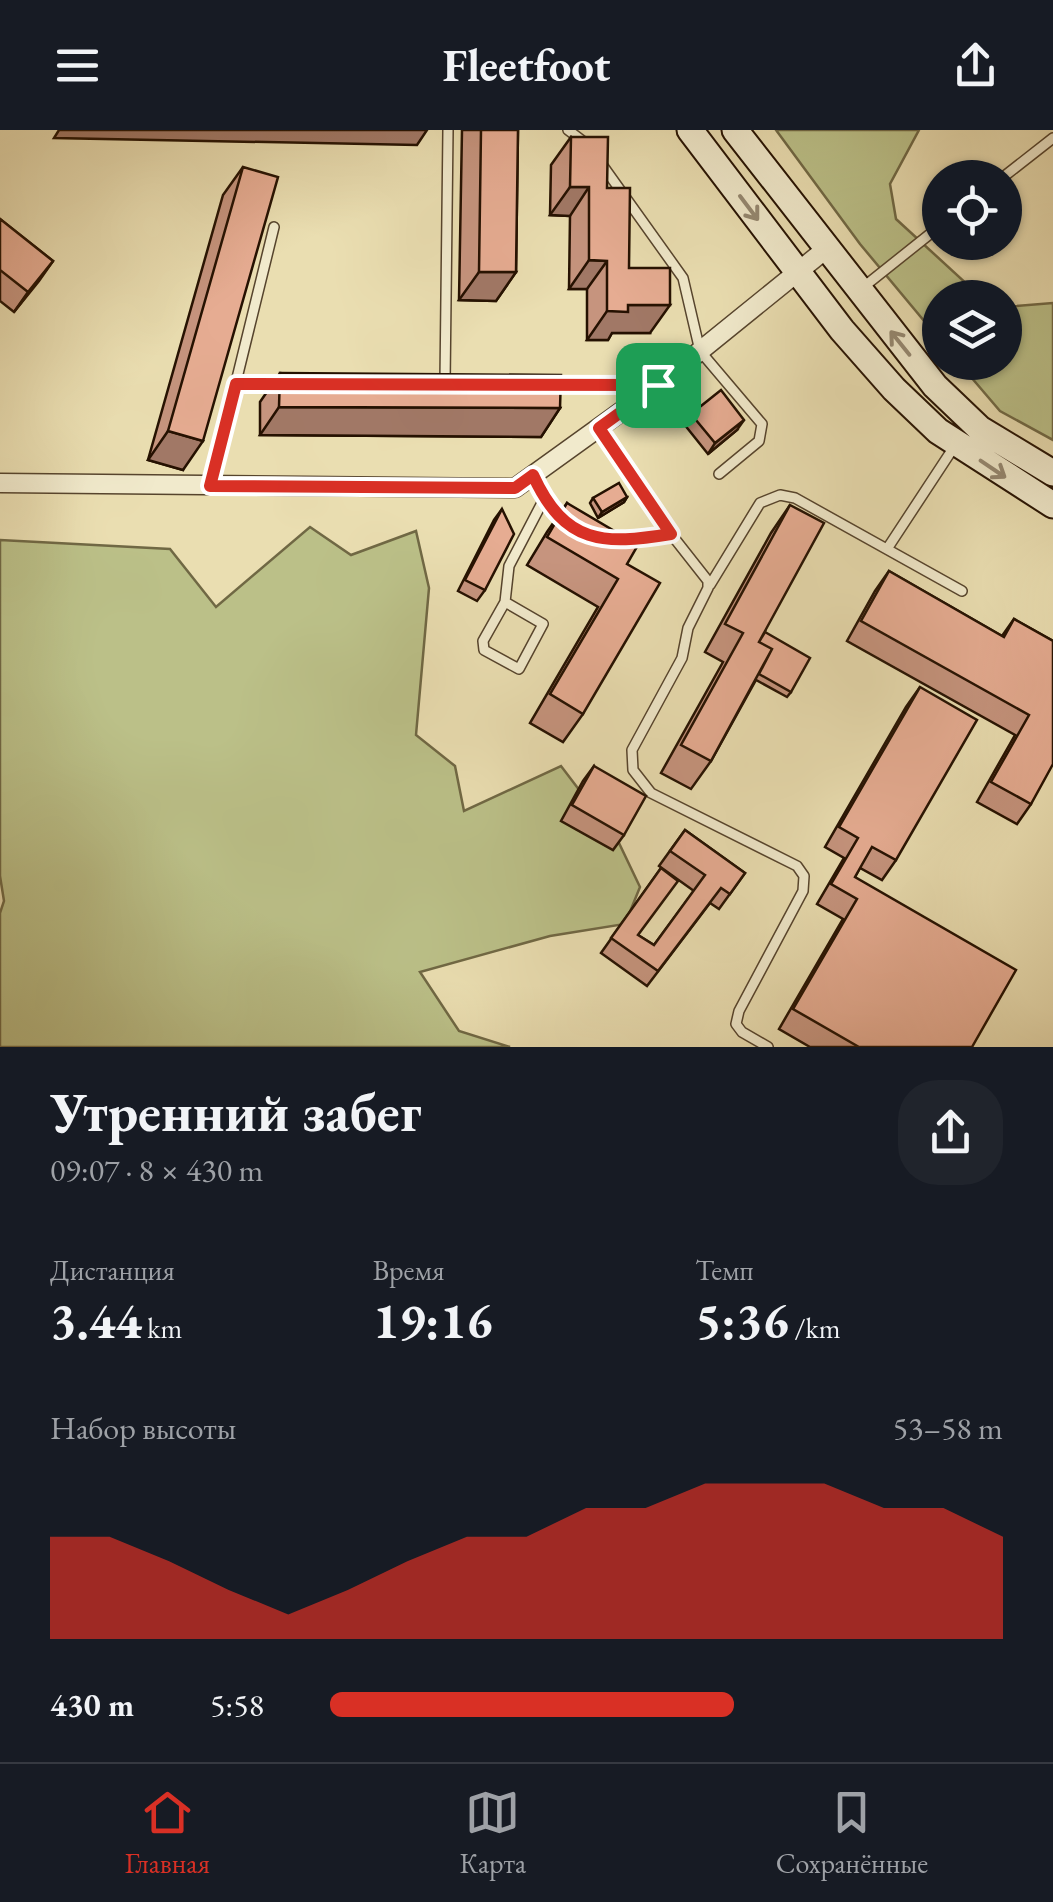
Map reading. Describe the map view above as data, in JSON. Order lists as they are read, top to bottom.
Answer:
{
  "page": {
    "header": "Fleetfoot",
    "heading": ["Утренний забег", "09:07 · 8 × 430 m"],
    "stats": [
      ["Дистанция", "3.44 km"],
      ["Время", "19:16"],
      ["Темп", "5:36 /km"]
    ],
    "chart": ["Набор высоты", "53–58 m"],
    "list": [
      {
        "name": "430 m",
        "note": "5:58"
      }
    ],
    "tabs": ["Главная", "Карта", "Сохранённые"]
  }
}
